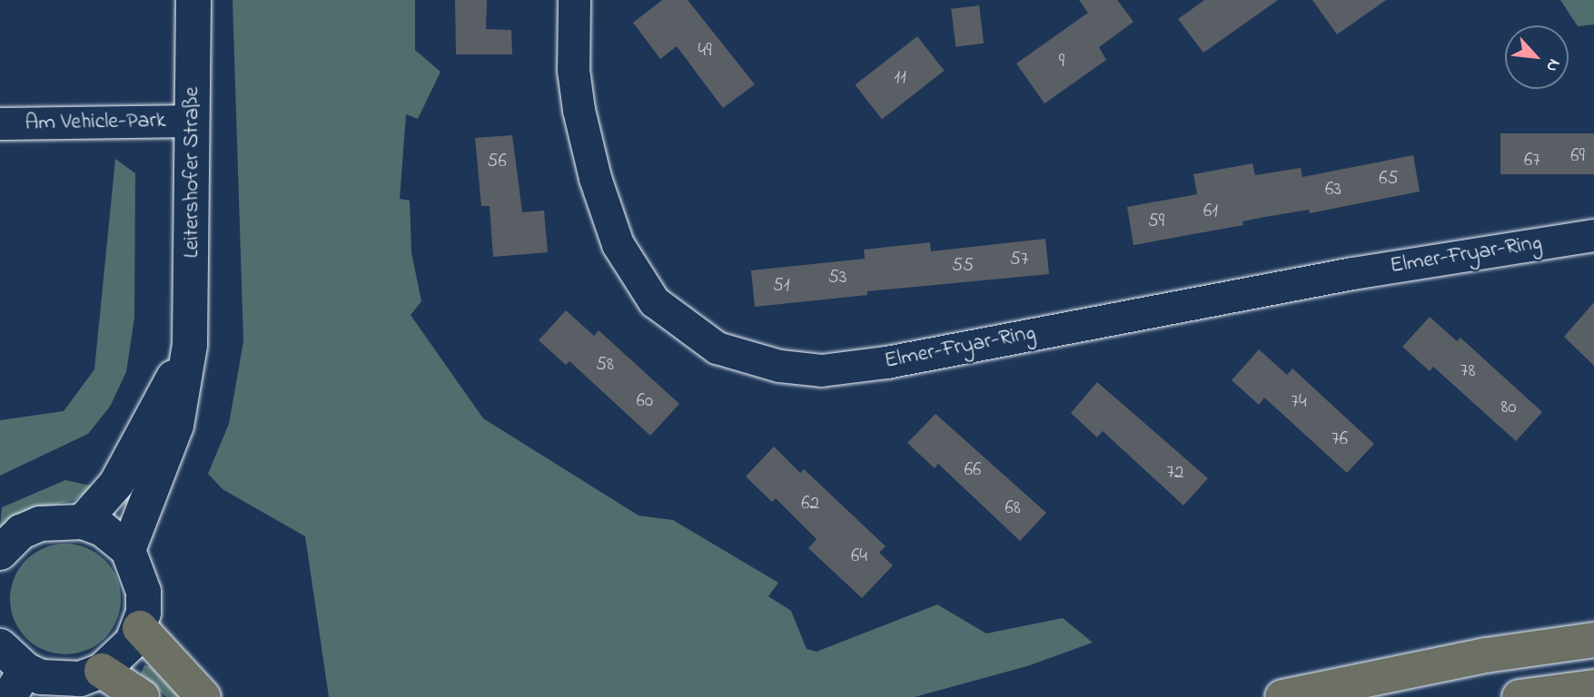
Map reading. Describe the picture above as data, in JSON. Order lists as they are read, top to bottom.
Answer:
{
  "streets": {
    "street": ["Am Vehicle-Park", "Leitershofer Straße", "Elmer-Fryar-Ring"]
  },
  "crossings": [
    ["Am Vehicle-Park", "Leitershofer Straße"]
  ],
  "house_numbers": [
    "49",
    "9",
    "11",
    "69",
    "67",
    "56",
    "65",
    "63",
    "61",
    "59",
    "57",
    "55",
    "53",
    "51",
    "58",
    "78",
    "60",
    "74",
    "80",
    "76",
    "66",
    "72",
    "62",
    "68",
    "64"
  ],
  "north": "bottom right"
}
